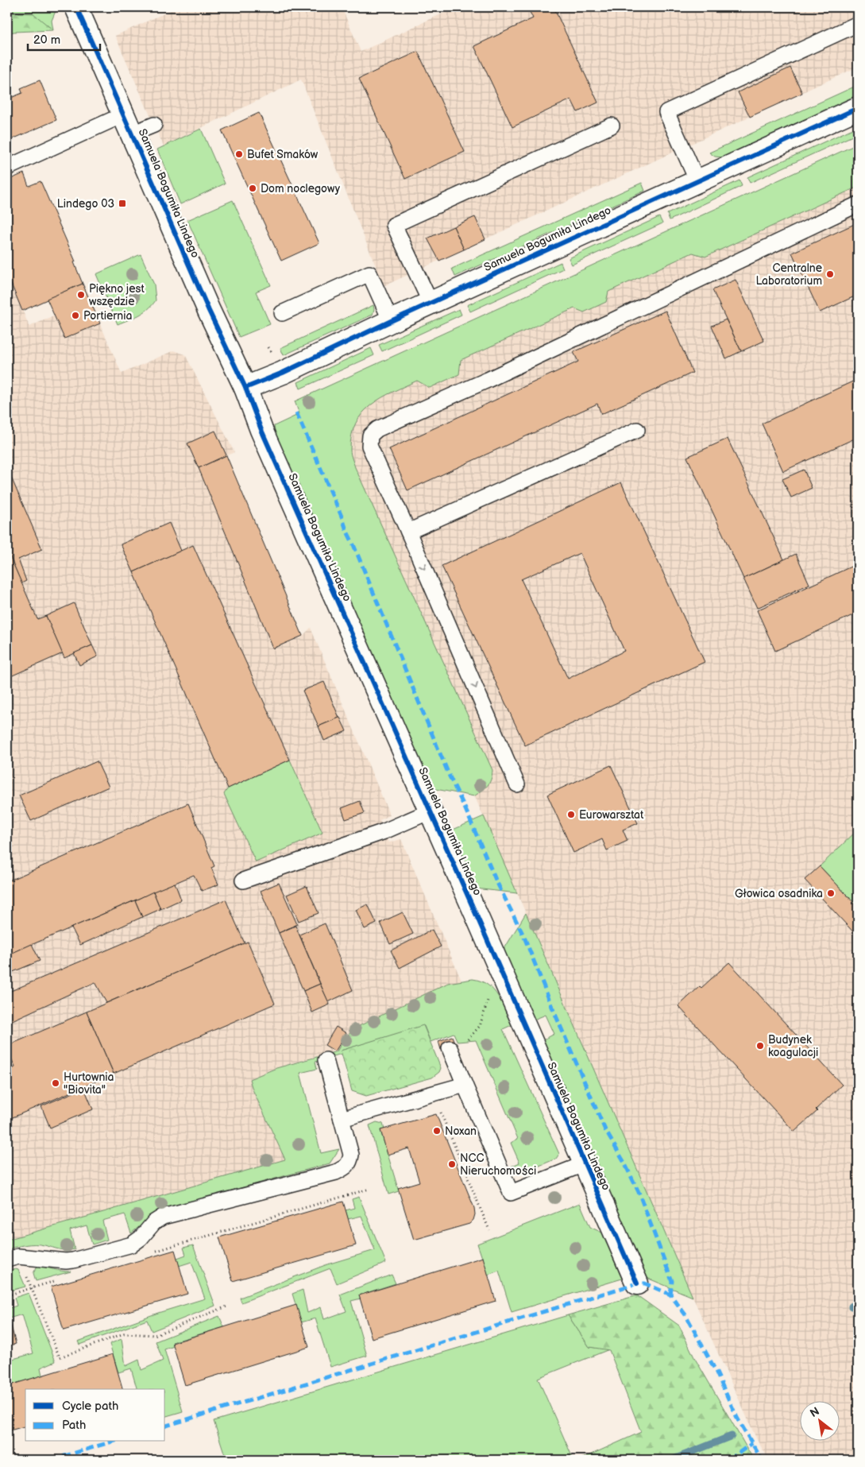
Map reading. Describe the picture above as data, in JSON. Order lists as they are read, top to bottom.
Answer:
{
  "streets": {
    "street": ["Samuela Bogumiła Lindego"]
  },
  "places": {
    "other": [
      "Bufet Smaków",
      "Dom noclegowy",
      "Centralne Laboratorium",
      "Piękno jest wszędzie",
      "Portiernia",
      "Eurowarsztat",
      "Głowica osadnika",
      "Budynek koagulacji",
      "Hurtownia \"Biovita\"",
      "Noxan",
      "NCC Nieruchomości"
    ],
    "transit": ["Lindego 03"]
  },
  "legend": ["Cycle path", "Path"],
  "scale_bar": "20 m",
  "north": "top left"
}
